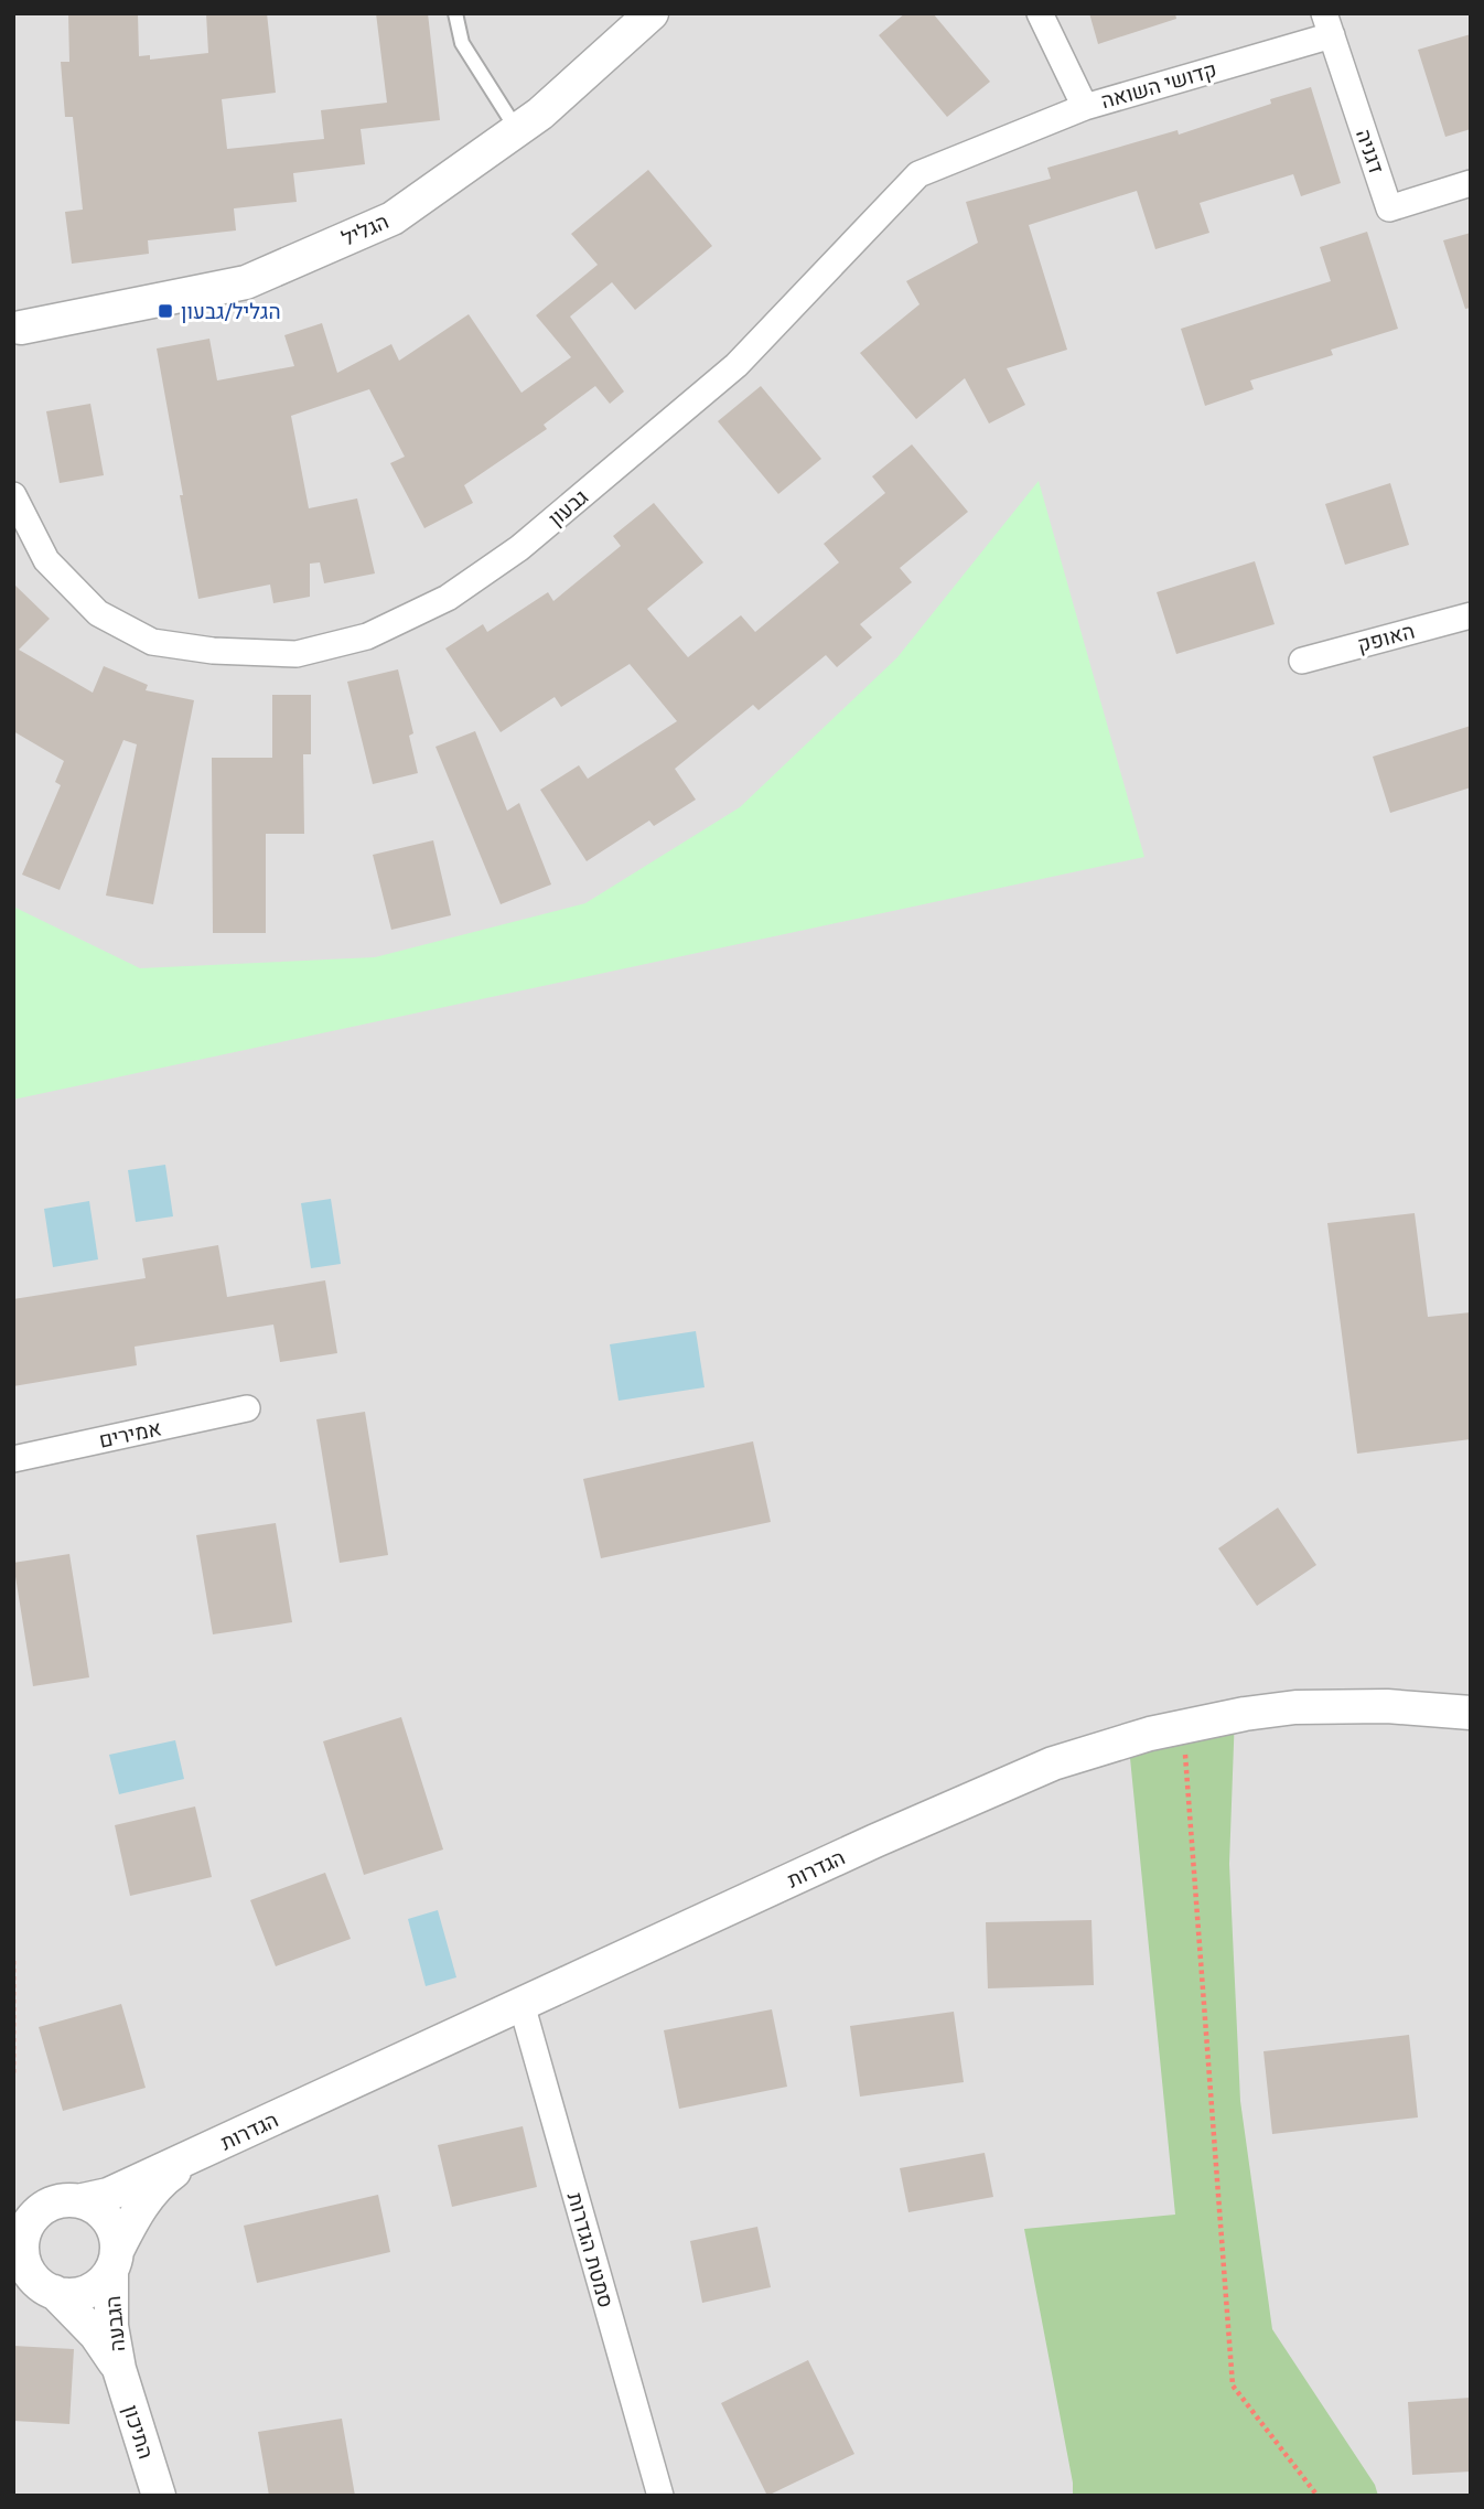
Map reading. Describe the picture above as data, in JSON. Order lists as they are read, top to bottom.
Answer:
{
  "streets": {
    "street": [
      "קדושי השואה",
      "דגניה",
      "הגליל",
      "גבעון",
      "האופק",
      "אמירים",
      "הגדרות",
      "סמטת הגדרות",
      "הגבעה",
      "התיכון"
    ]
  },
  "crossings": [
    ["קדושי השואה", "דגניה"],
    ["קדושי השואה", "גבעון"],
    ["הגדרות", "סמטת הגדרות"],
    ["הגדרות", "הגבעה"],
    ["הגבעה", "התיכון"]
  ],
  "places": {
    "transit": ["הגליל/גבעון"]
  }
}
